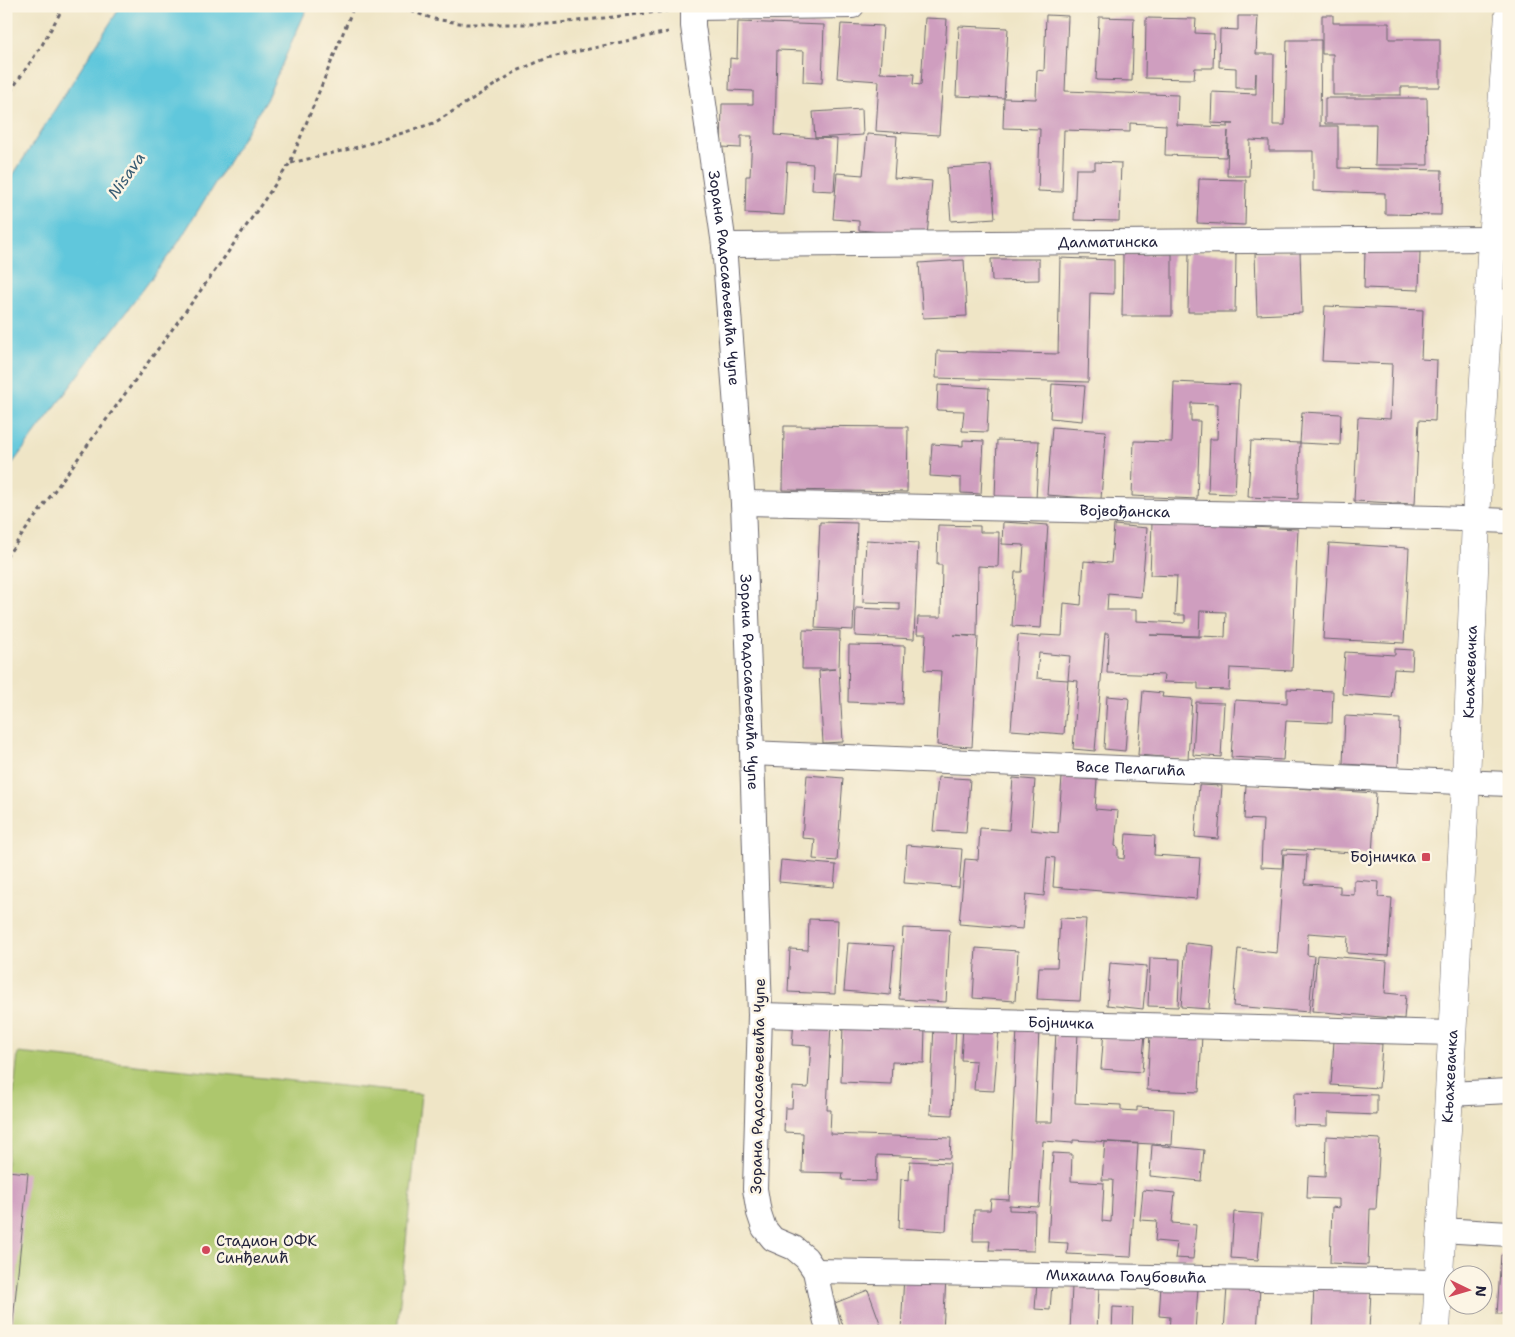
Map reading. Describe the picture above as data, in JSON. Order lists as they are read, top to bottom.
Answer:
{
  "streets": {
    "main road": ["Књажевачка"],
    "street": [
      "Далматинска",
      "Зорана Радосављевића Чупе",
      "Војвођанска",
      "Васе Пелагића",
      "Бојничка",
      "Михаила Голубовића"
    ]
  },
  "crossings": [
    ["Далматинска", "Зорана Радосављевића Чупе"],
    ["Далматинска", "Књажевачка"],
    ["Зорана Радосављевића Чупе", "Војвођанска"],
    ["Зорана Радосављевића Чупе", "Васе Пелагића"],
    ["Зорана Радосављевића Чупе", "Бојничка"],
    ["Зорана Радосављевића Чупе", "Михаила Голубовића"],
    ["Војвођанска", "Књажевачка"],
    ["Књажевачка", "Васе Пелагића"],
    ["Књажевачка", "Бојничка"],
    ["Књажевачка", "Михаила Голубовића"]
  ],
  "water": ["Nisava"],
  "places": {
    "transit": ["Бојничка"],
    "other": ["Стадион ОФК Синђелић"]
  },
  "north": "right"
}
